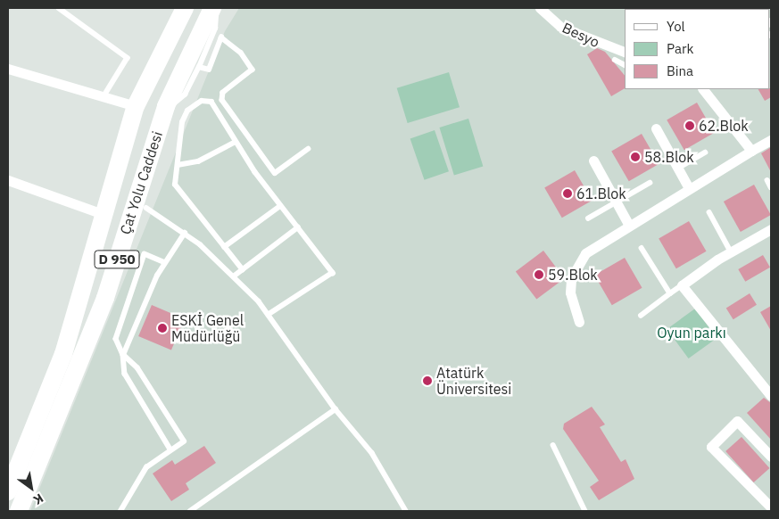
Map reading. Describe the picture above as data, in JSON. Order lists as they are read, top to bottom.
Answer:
{
  "streets": {
    "highway": ["Çat Yolu Caddesi", "D 950"],
    "street": ["Besyo"]
  },
  "parks": ["Oyun parkı"],
  "places": [
    "62.Blok",
    "58.Blok",
    "61.Blok",
    "59.Blok",
    "ESKİ Genel Müdürlüğü",
    "Atatürk Üniversitesi"
  ],
  "legend": ["Yol", "Park", "Bina"],
  "north": "bottom right"
}
